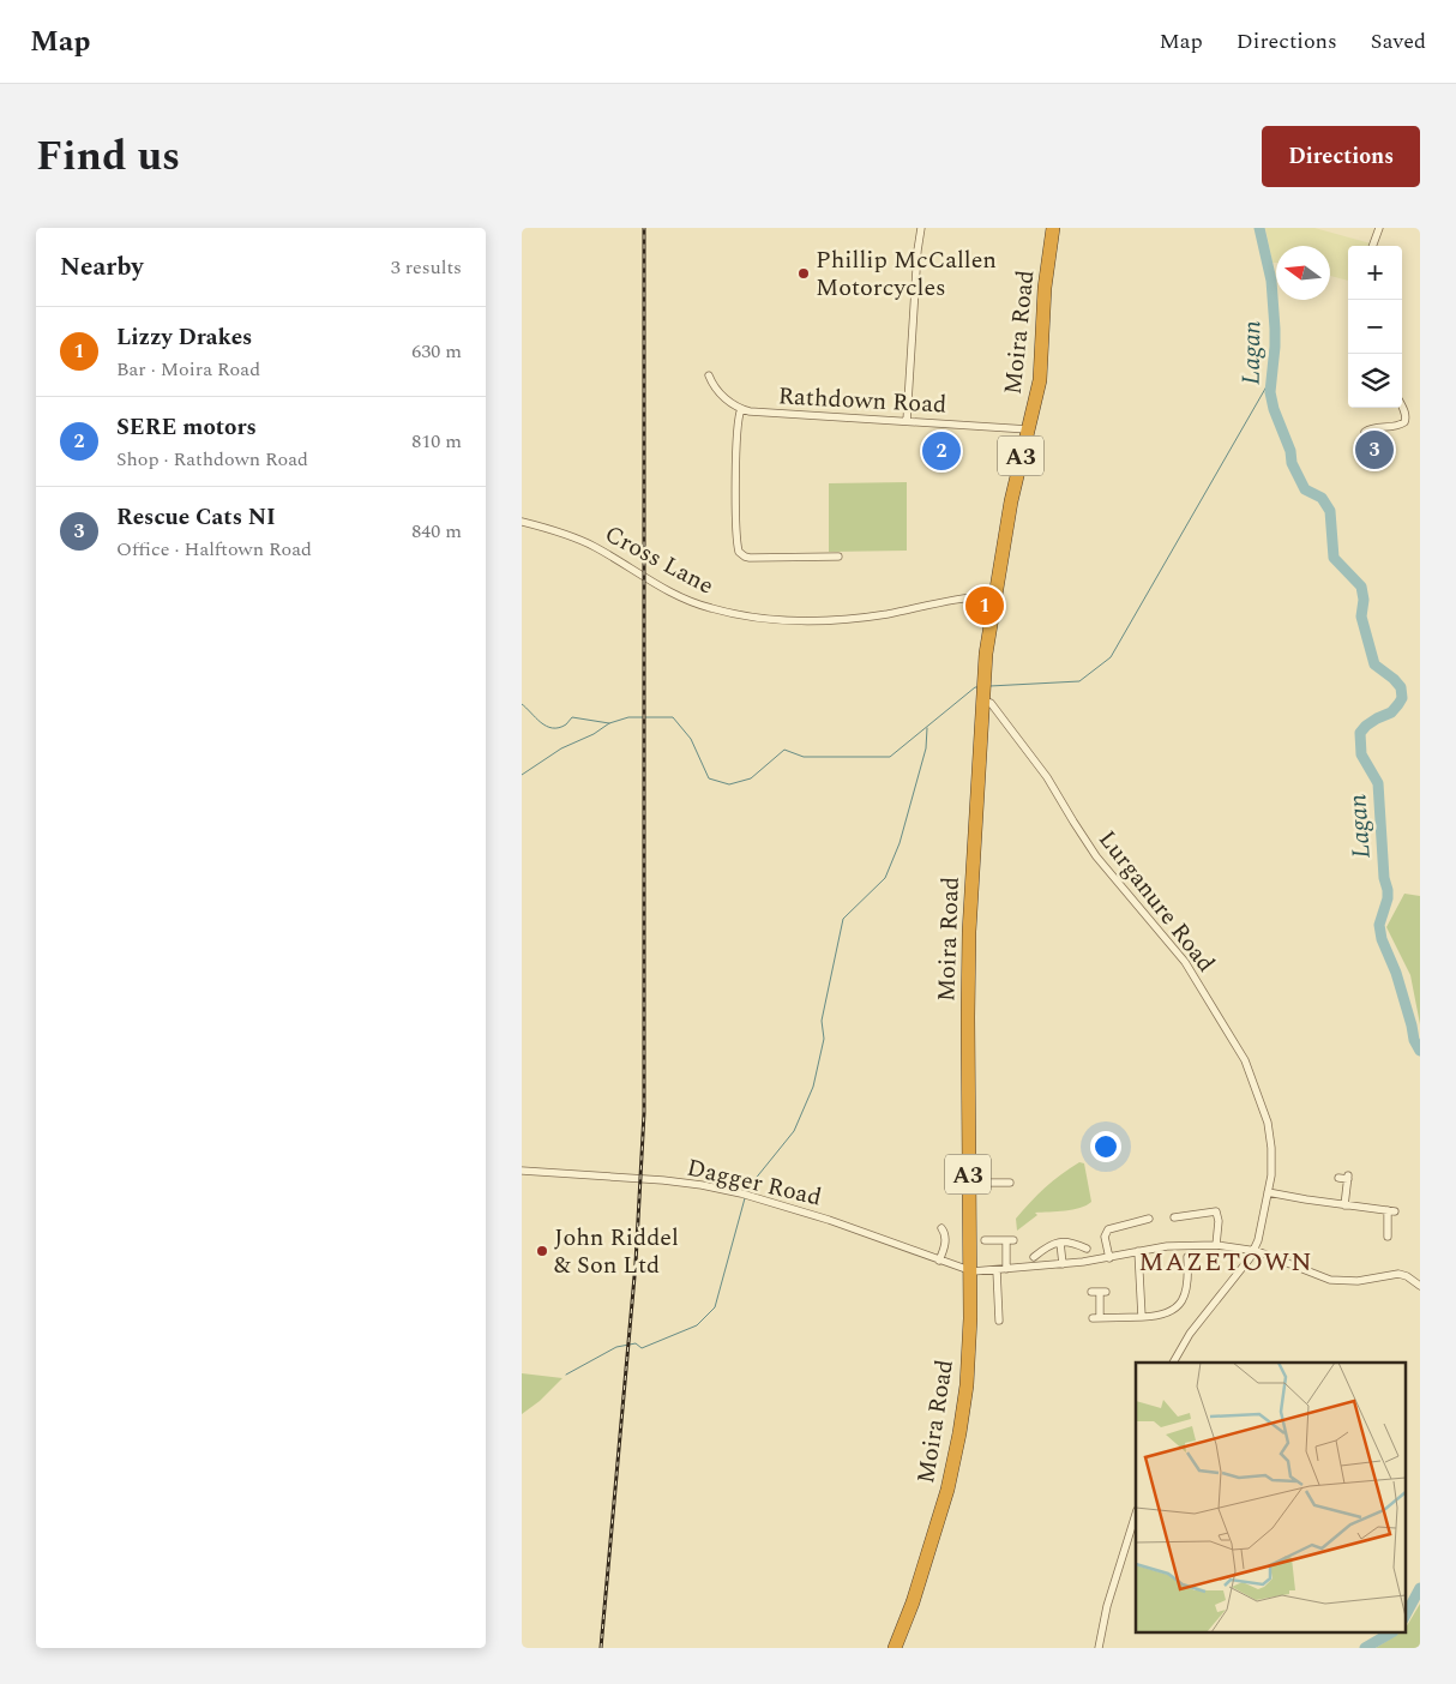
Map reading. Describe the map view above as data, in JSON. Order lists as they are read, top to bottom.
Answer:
{
  "streets": {
    "highway": ["Moira Road", "A3"],
    "street": [
      "Rathdown Road",
      "Cross Lane",
      "Lurganure Road",
      "Dagger Road"
    ]
  },
  "crossings": [
    ["Moira Road", "Rathdown Road"],
    ["Moira Road", "Cross Lane"],
    ["Moira Road", "Lurganure Road"],
    ["Moira Road", "Dagger Road"]
  ],
  "districts": ["MAZETOWN"],
  "water": ["Lagan"],
  "places": ["Phillip McCallen Motorcycles", "John Riddel & Son Ltd"],
  "north": "left",
  "page": {
    "header": "Map",
    "nav": ["Map", "Directions", "Saved"],
    "title": "Find us",
    "buttons": "Directions",
    "heading": ["Nearby", "3 results"],
    "map_buttons": ["+", "−"],
    "list": [
      {
        "mark": "1",
        "name": "Lizzy Drakes",
        "note": "Bar · Moira Road",
        "value": "630 m"
      },
      {
        "mark": "2",
        "name": "SERE motors",
        "note": "Shop · Rathdown Road",
        "value": "810 m"
      },
      {
        "mark": "3",
        "name": "Rescue Cats NI",
        "note": "Office · Halftown Road",
        "value": "840 m"
      }
    ],
    "pins": ["3", "2", "1"]
  }
}
